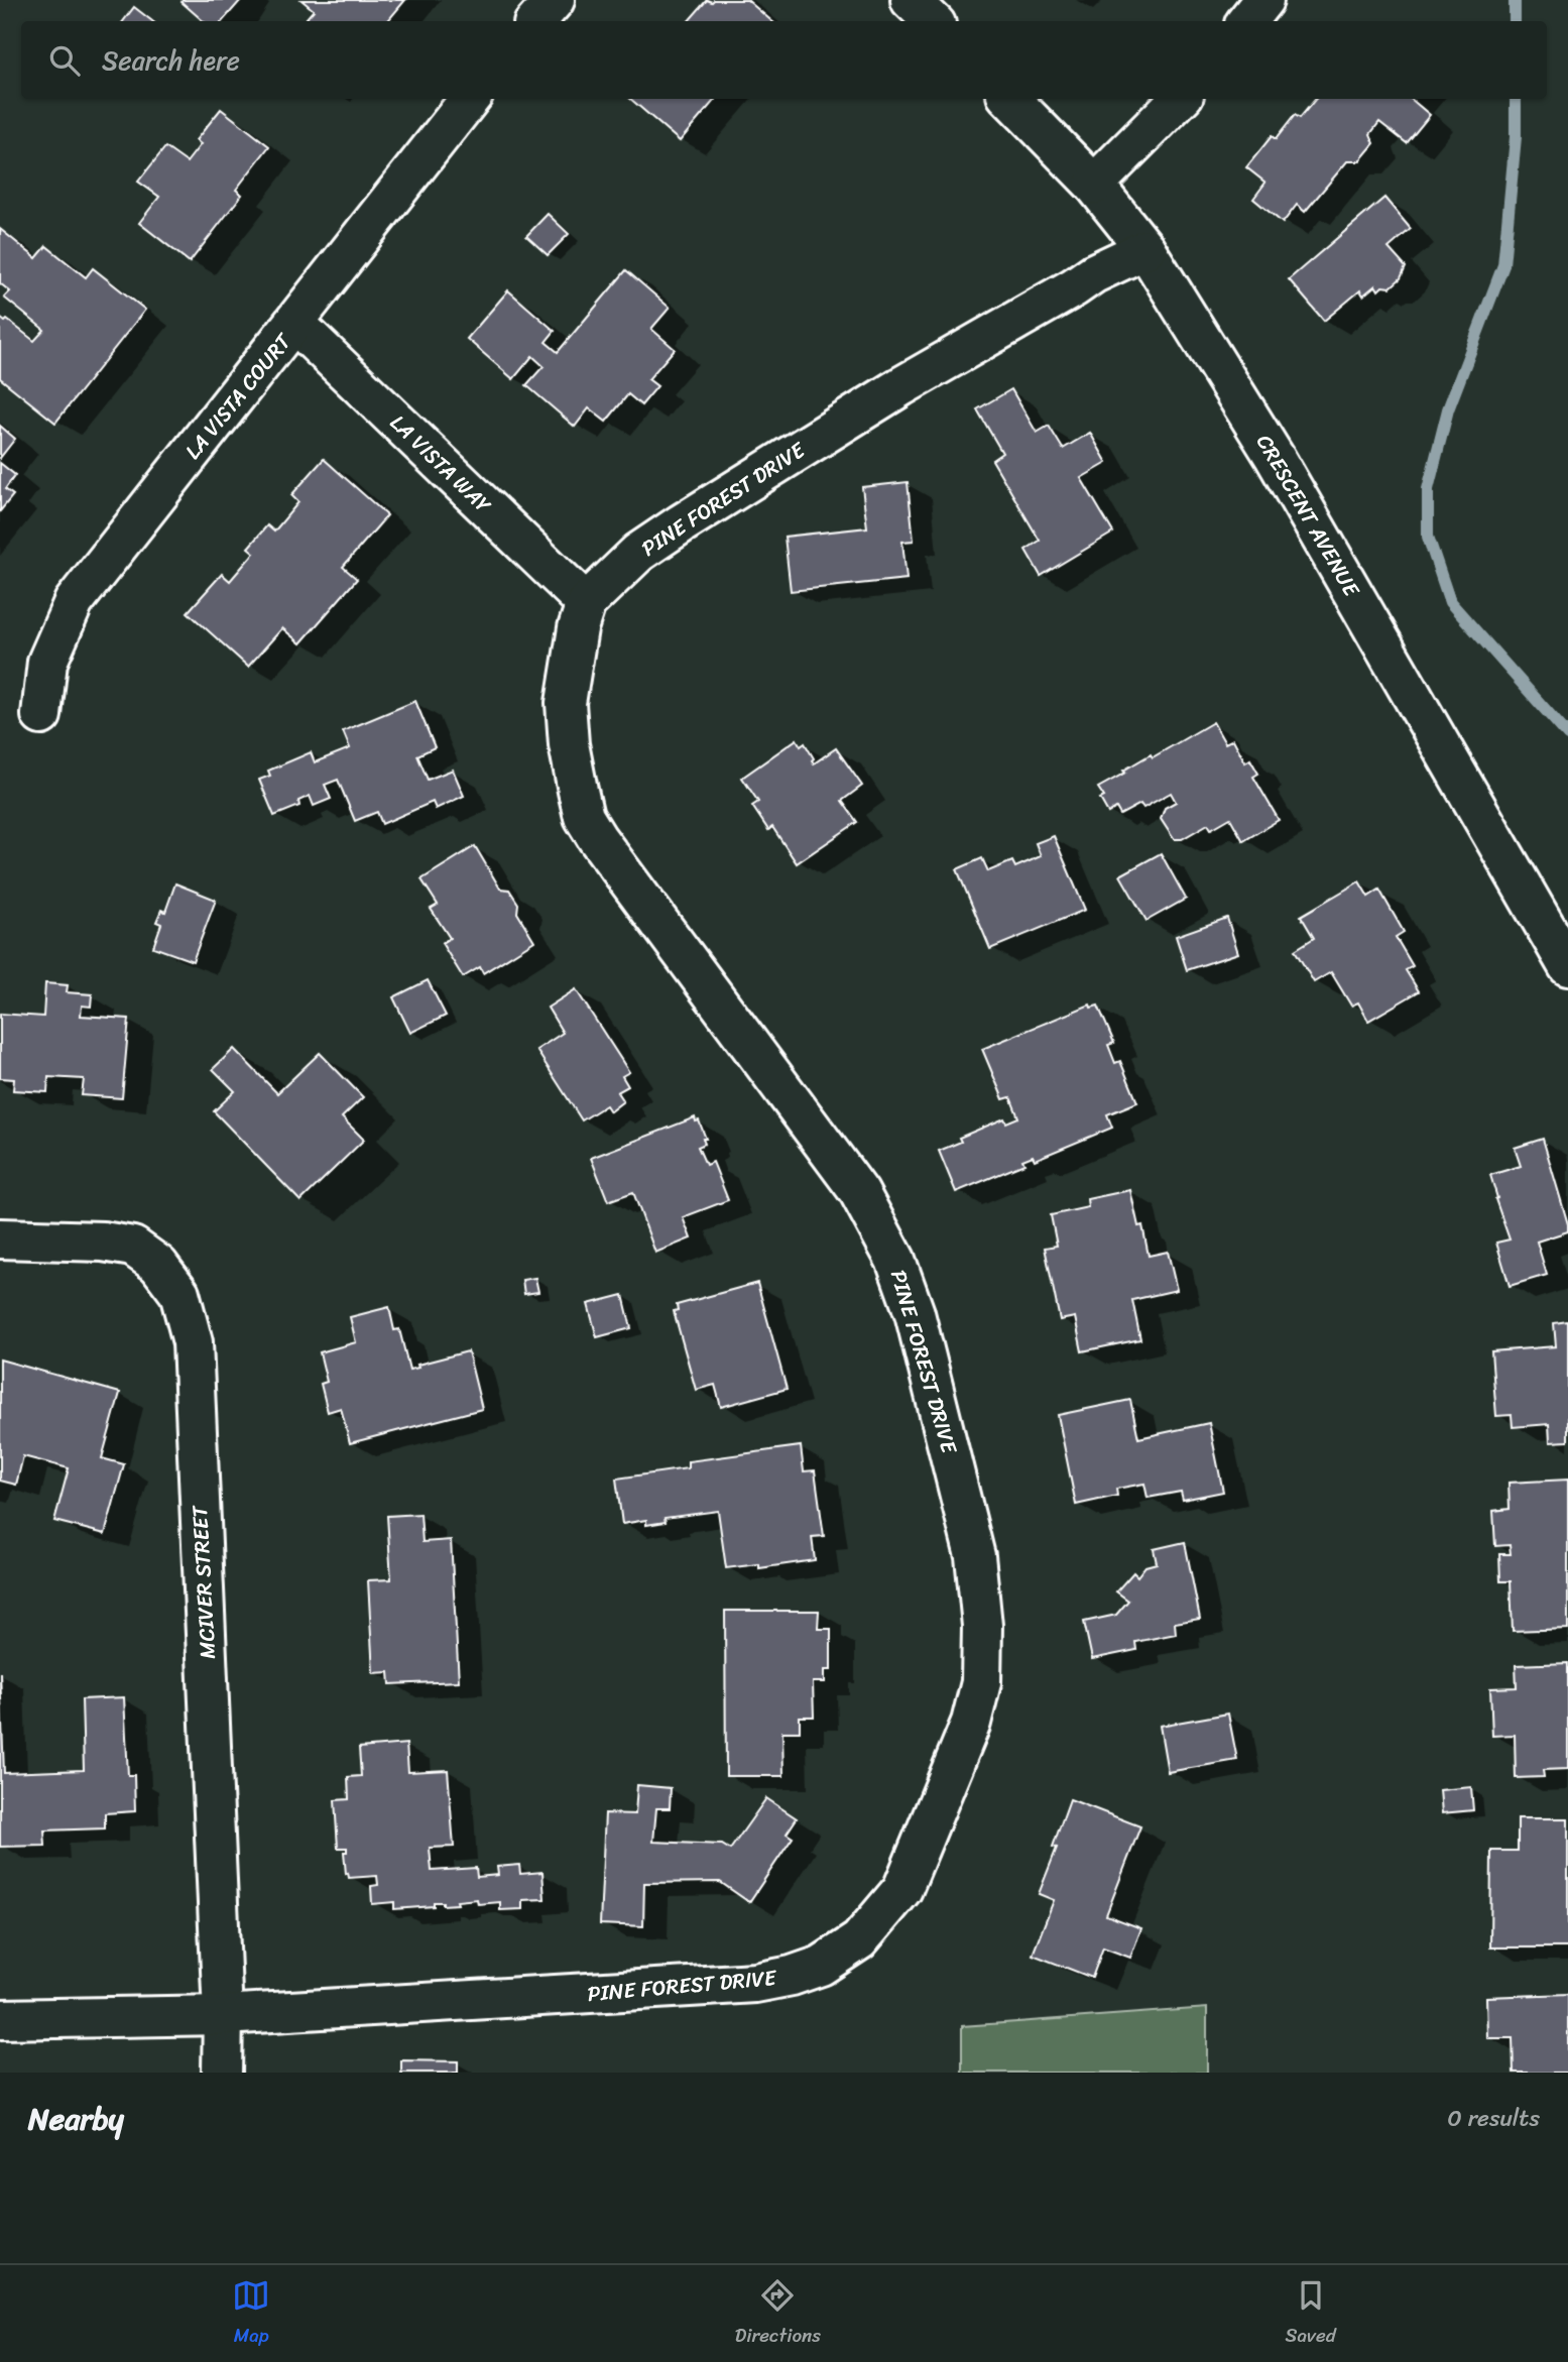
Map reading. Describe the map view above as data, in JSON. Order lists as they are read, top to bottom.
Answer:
{
  "streets": {
    "street": [
      "LA VISTA COURT",
      "LA VISTA WAY",
      "PINE FOREST DRIVE",
      "CRESCENT AVENUE",
      "MCIVER STREET"
    ]
  },
  "crossings": [
    ["LA VISTA COURT", "LA VISTA WAY"],
    ["LA VISTA WAY", "PINE FOREST DRIVE"],
    ["PINE FOREST DRIVE", "CRESCENT AVENUE"],
    ["PINE FOREST DRIVE", "MCIVER STREET"]
  ],
  "page": {
    "search": "Search here",
    "heading": ["Nearby", "0 results"],
    "nav": ["Map", "Directions", "Saved"]
  }
}
